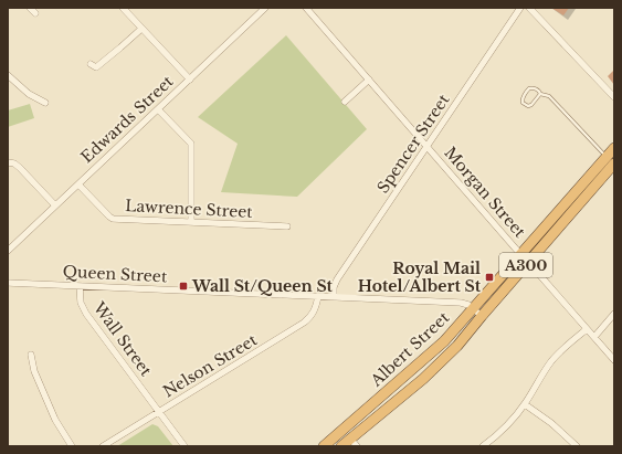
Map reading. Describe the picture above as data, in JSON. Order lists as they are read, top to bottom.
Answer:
{
  "streets": {
    "highway": ["A300", "Albert Street"],
    "street": [
      "Edwards Street",
      "Spencer Street",
      "Morgan Street",
      "Lawrence Street",
      "Queen Street",
      "Wall Street",
      "Nelson Street"
    ]
  },
  "crossings": [
    ["Edwards Street", "Lawrence Street"],
    ["Spencer Street", "Morgan Street"],
    ["Spencer Street", "Queen Street"],
    ["Morgan Street", "Albert Street"],
    ["Queen Street", "Wall Street"],
    ["Queen Street", "Albert Street"],
    ["Queen Street", "Nelson Street"],
    ["Wall Street", "Nelson Street"]
  ],
  "places": {
    "transit": ["Royal Mail Hotel/Albert St", "Wall St/Queen St"]
  }
}
